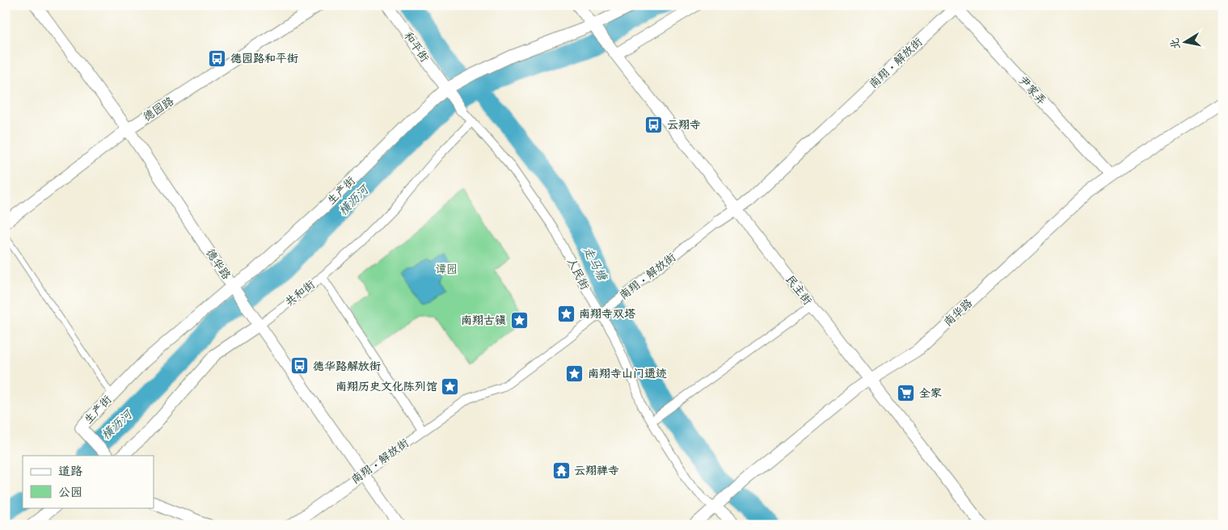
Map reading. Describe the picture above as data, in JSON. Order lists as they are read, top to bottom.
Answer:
{
  "streets": {
    "street": [
      "和平街",
      "南翔 • 解放街",
      "尹家弄",
      "德园路",
      "生产街",
      "德华路",
      "人民街",
      "民主街",
      "共和街",
      "南华路"
    ]
  },
  "crossings": [
    ["和平街", "生产街"],
    ["和平街", "人民街"],
    ["南翔 • 解放街", "尹家弄"],
    ["南翔 • 解放街", "德华路"],
    ["南翔 • 解放街", "人民街"],
    ["南翔 • 解放街", "民主街"],
    ["尹家弄", "南华路"],
    ["德园路", "德华路"],
    ["生产街", "德华路"],
    ["生产街", "人民街"],
    ["生产街", "民主街"],
    ["德华路", "共和街"],
    ["人民街", "共和街"],
    ["人民街", "南华路"],
    ["民主街", "南华路"]
  ],
  "water": ["横沥河", "走马塘"],
  "parks": ["谭园"],
  "places": {
    "bus stop": ["德园路和平街", "云翔寺", "德华路解放街"],
    "place": [
      "南翔寺双塔",
      "南翔古镇",
      "南翔寺山门遗迹",
      "南翔历史文化陈列馆"
    ],
    "supermarket": ["全家"],
    "temple": ["云翔禅寺"]
  },
  "legend": ["道路", "公园"],
  "north": "left"
}
